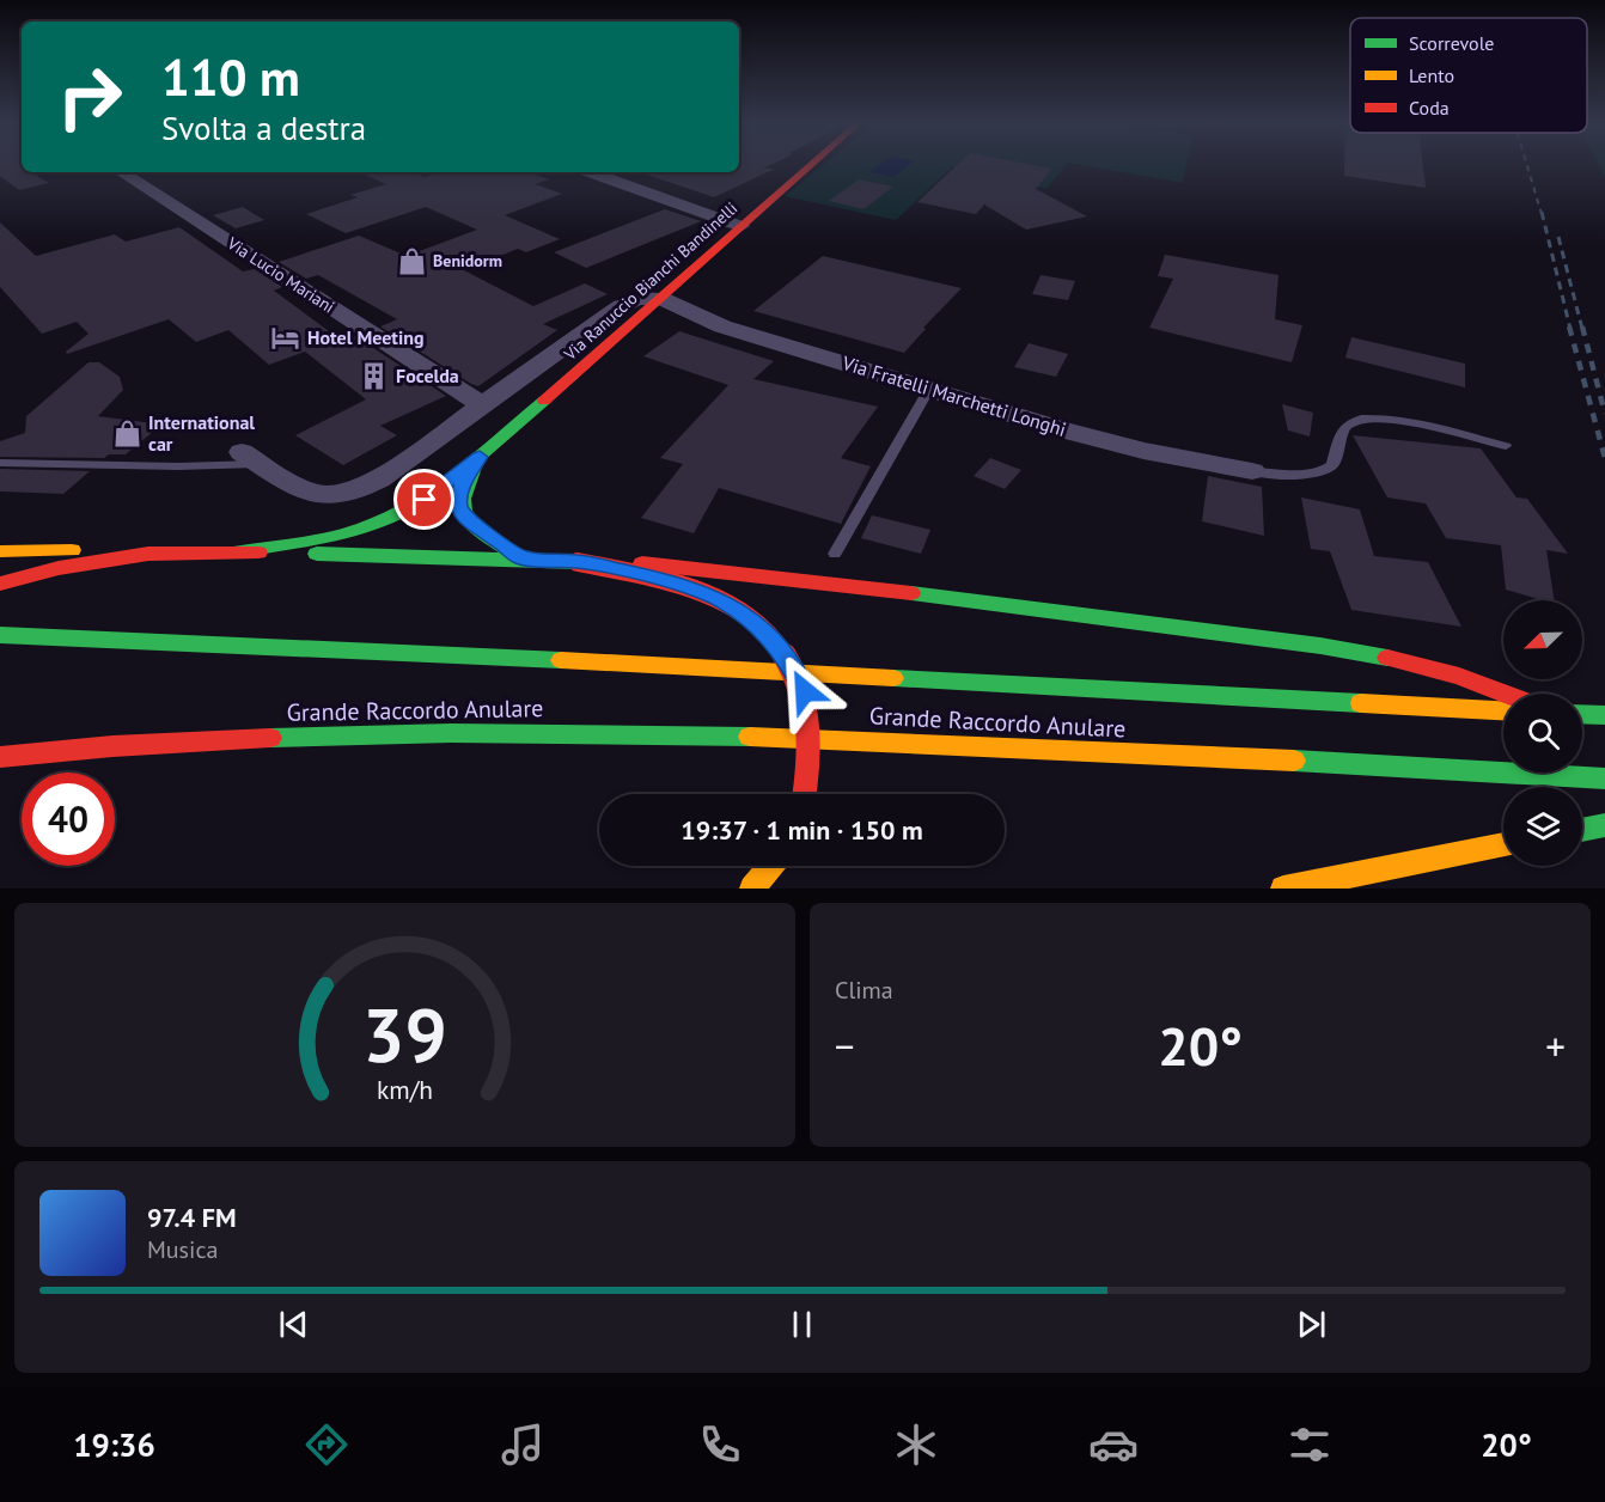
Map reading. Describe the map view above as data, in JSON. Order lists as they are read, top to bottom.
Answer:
{
  "streets": {
    "main road": ["Via Ranuccio Bianchi Bandinelli", "Grande Raccordo Anulare"],
    "street": ["Via Lucio Mariani", "Via Fratelli Marchetti Longhi"]
  },
  "crossings": [
    ["Via Ranuccio Bianchi Bandinelli", "Via Fratelli Marchetti Longhi"]
  ],
  "places": {
    "shop": ["Benidorm", "International car"],
    "hotel": ["Hotel Meeting"],
    "building": ["Focelda"]
  },
  "legend": ["Scorrevole", "Lento", "Coda"],
  "north": "bottom left",
  "page": {
    "turn": ["110 m", "Svolta a destra"],
    "limit": "40",
    "trip": "19:37 · 1 min · 150 m",
    "tile": "Clima",
    "heat": ["−", "20°", "+"],
    "song": ["97.4 FM", "Musica"],
    "tabs": ["19:36", "20°"],
    "gauge": ["39", "km/h"]
  }
}
